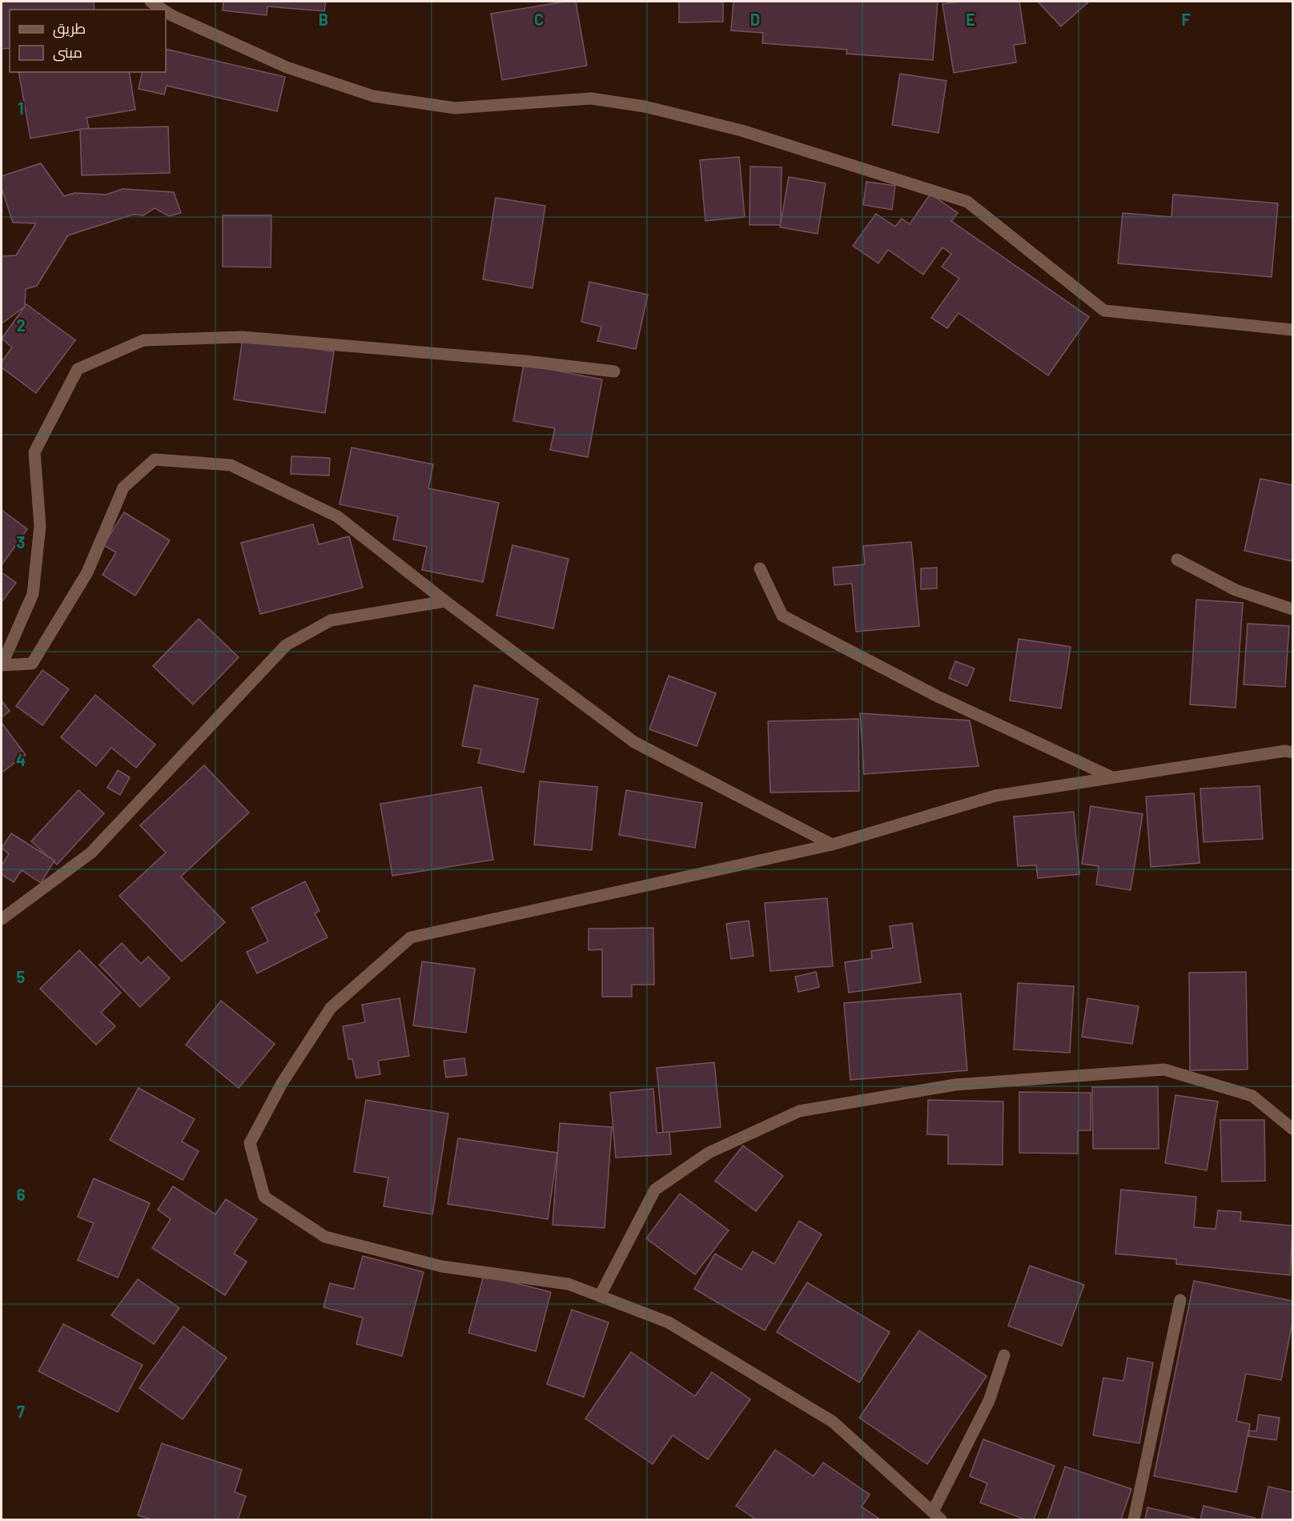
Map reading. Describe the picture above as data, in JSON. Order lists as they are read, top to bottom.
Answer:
{
  "legend": ["طريق", "مبنى"],
  "grid": {
    "columns": [
      "B",
      "C",
      "D",
      "E",
      "F"
    ],
    "rows": [
      "1",
      "2",
      "3",
      "4",
      "5",
      "6",
      "7"
    ]
  }
}
